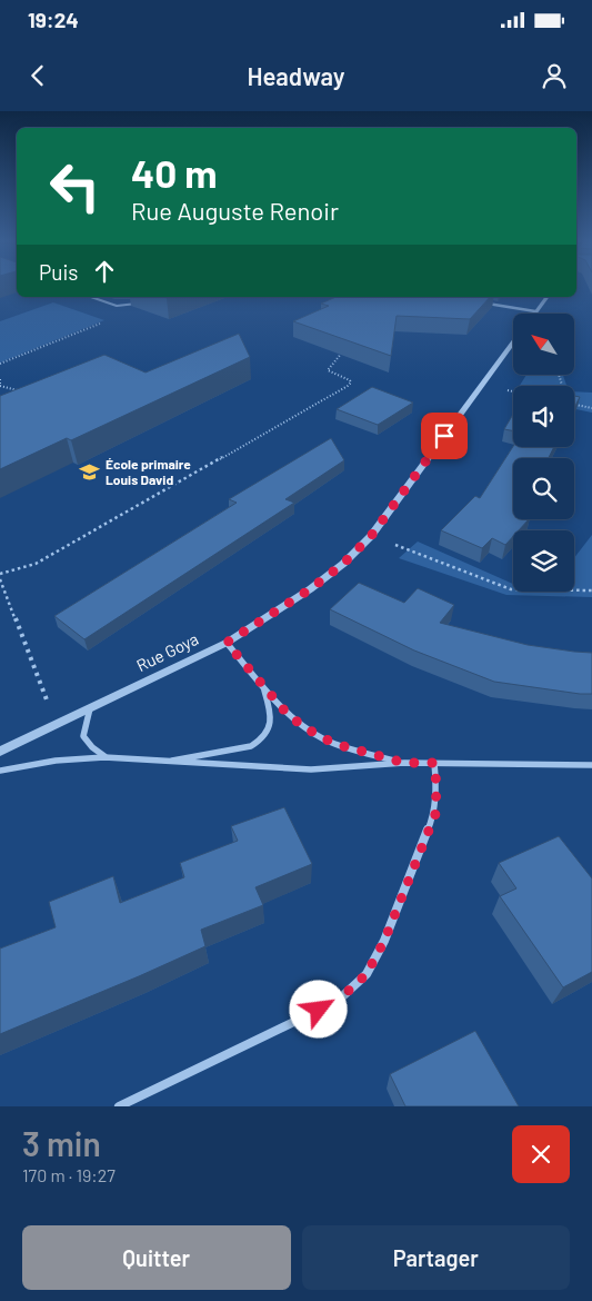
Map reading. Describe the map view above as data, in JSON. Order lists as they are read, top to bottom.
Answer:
{
  "streets": {
    "street": ["Rue Goya"]
  },
  "places": {
    "school or university": ["École primaire Louis David"]
  },
  "north": "top left",
  "page": {
    "status": "19:24",
    "header": "Headway",
    "turn": ["40 m", "Rue Auguste Renoir"],
    "then": "Puis",
    "heading": ["3 min", "170 m · 19:27"],
    "buttons": ["Quitter", "Partager"]
  }
}
